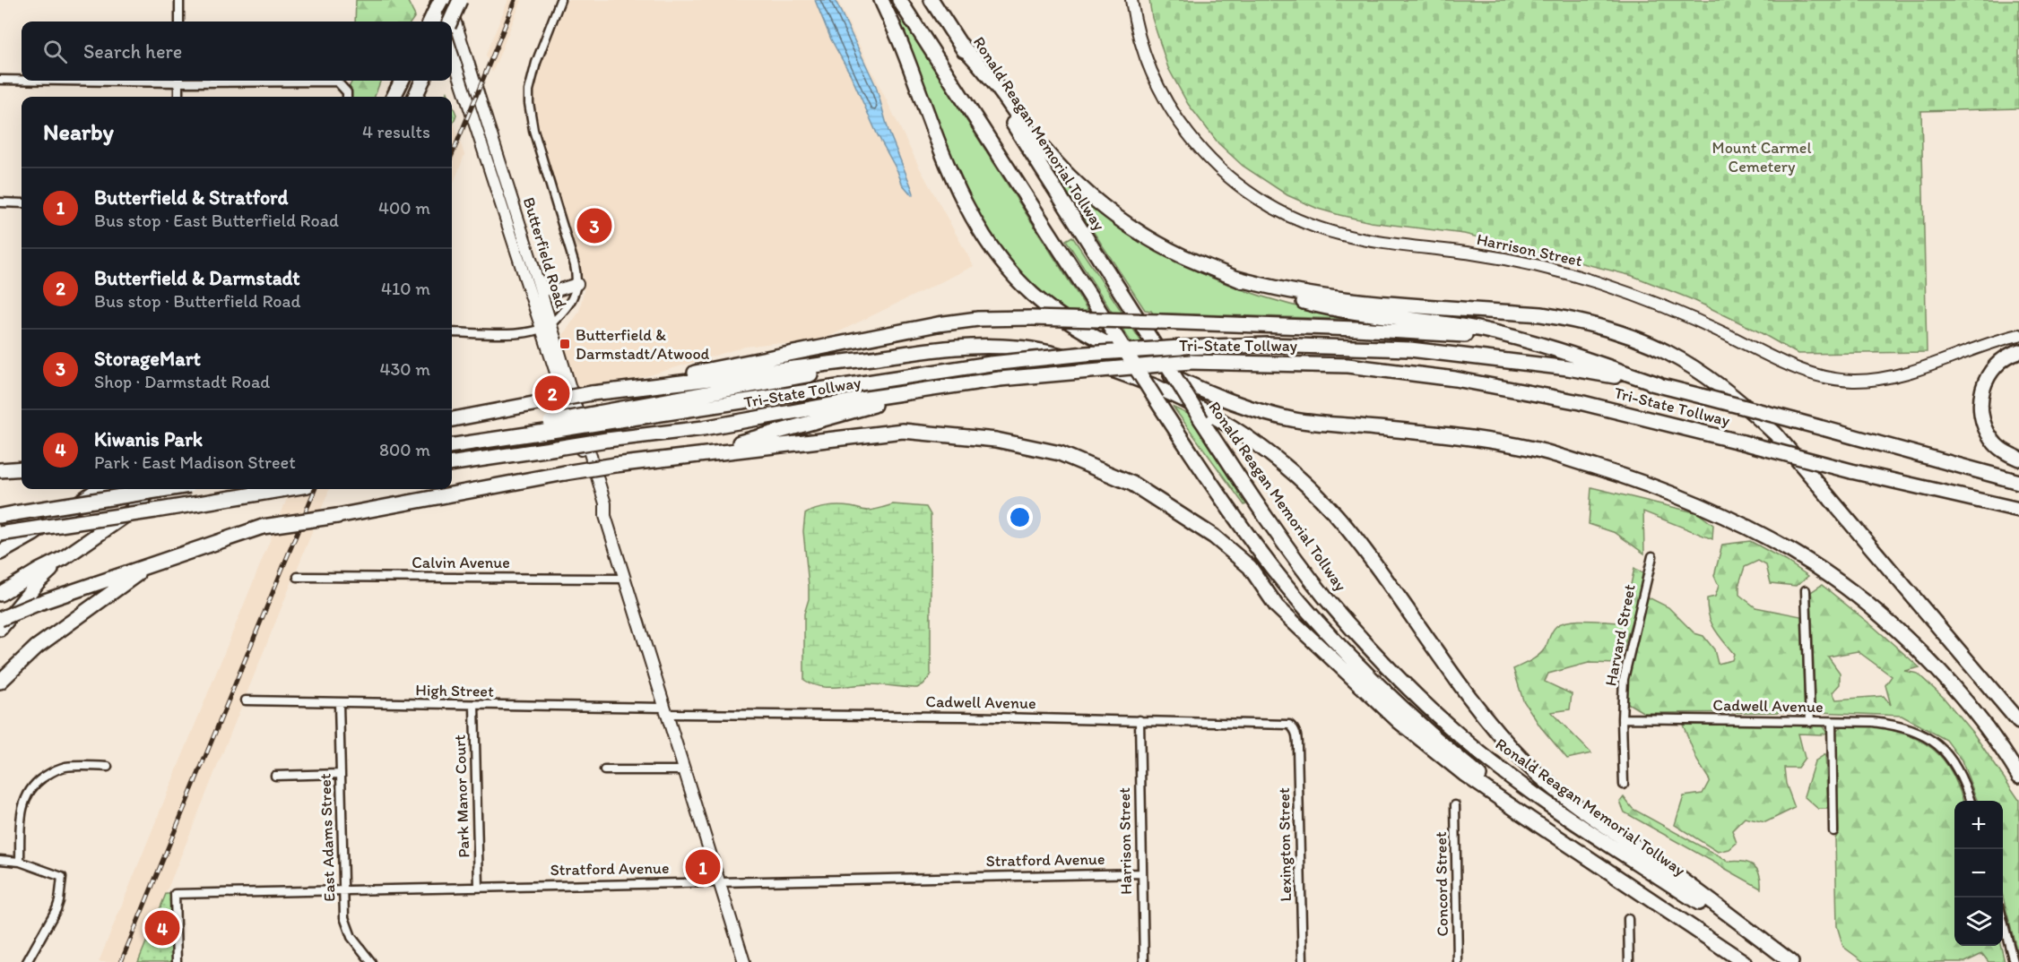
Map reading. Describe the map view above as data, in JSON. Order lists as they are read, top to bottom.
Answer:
{
  "streets": {
    "highway": ["Ronald Reagan Memorial Tollway", "Tri-State Tollway"],
    "main road": ["Harrison Street", "Butterfield Road"],
    "street": [
      "Calvin Avenue",
      "Harvard Street",
      "High Street",
      "Cadwell Avenue",
      "Park Manor Court",
      "East Adams Street",
      "Lexington Street",
      "Stratford Avenue",
      "Concord Street"
    ]
  },
  "crossings": [
    ["Harrison Street", "Cadwell Avenue"],
    ["Harrison Street", "Stratford Avenue"],
    ["Butterfield Road", "Calvin Avenue"],
    ["Butterfield Road", "High Street"],
    ["Butterfield Road", "Cadwell Avenue"],
    ["Butterfield Road", "Stratford Avenue"],
    ["Harvard Street", "Cadwell Avenue"],
    ["High Street", "Cadwell Avenue"],
    ["High Street", "Park Manor Court"],
    ["High Street", "East Adams Street"],
    ["Cadwell Avenue", "Lexington Street"],
    ["Park Manor Court", "Stratford Avenue"],
    ["East Adams Street", "Stratford Avenue"]
  ],
  "parks": ["Mount Carmel Cemetery"],
  "places": {
    "transit": ["Butterfield & Darmstadt/Atwood"]
  },
  "page": {
    "search": "Search here",
    "heading": ["Nearby", "4 results"],
    "list": [
      {
        "mark": "1",
        "name": "Butterfield & Stratford",
        "note": "Bus stop · East Butterfield Road",
        "value": "400 m"
      },
      {
        "mark": "2",
        "name": "Butterfield & Darmstadt",
        "note": "Bus stop · Butterfield Road",
        "value": "410 m"
      },
      {
        "mark": "3",
        "name": "StorageMart",
        "note": "Shop · Darmstadt Road",
        "value": "430 m"
      },
      {
        "mark": "4",
        "name": "Kiwanis Park",
        "note": "Park · East Madison Street",
        "value": "800 m"
      }
    ],
    "pins": [
      "3",
      "2",
      "1",
      "4"
    ],
    "map_buttons": ["+", "−"]
  }
}
